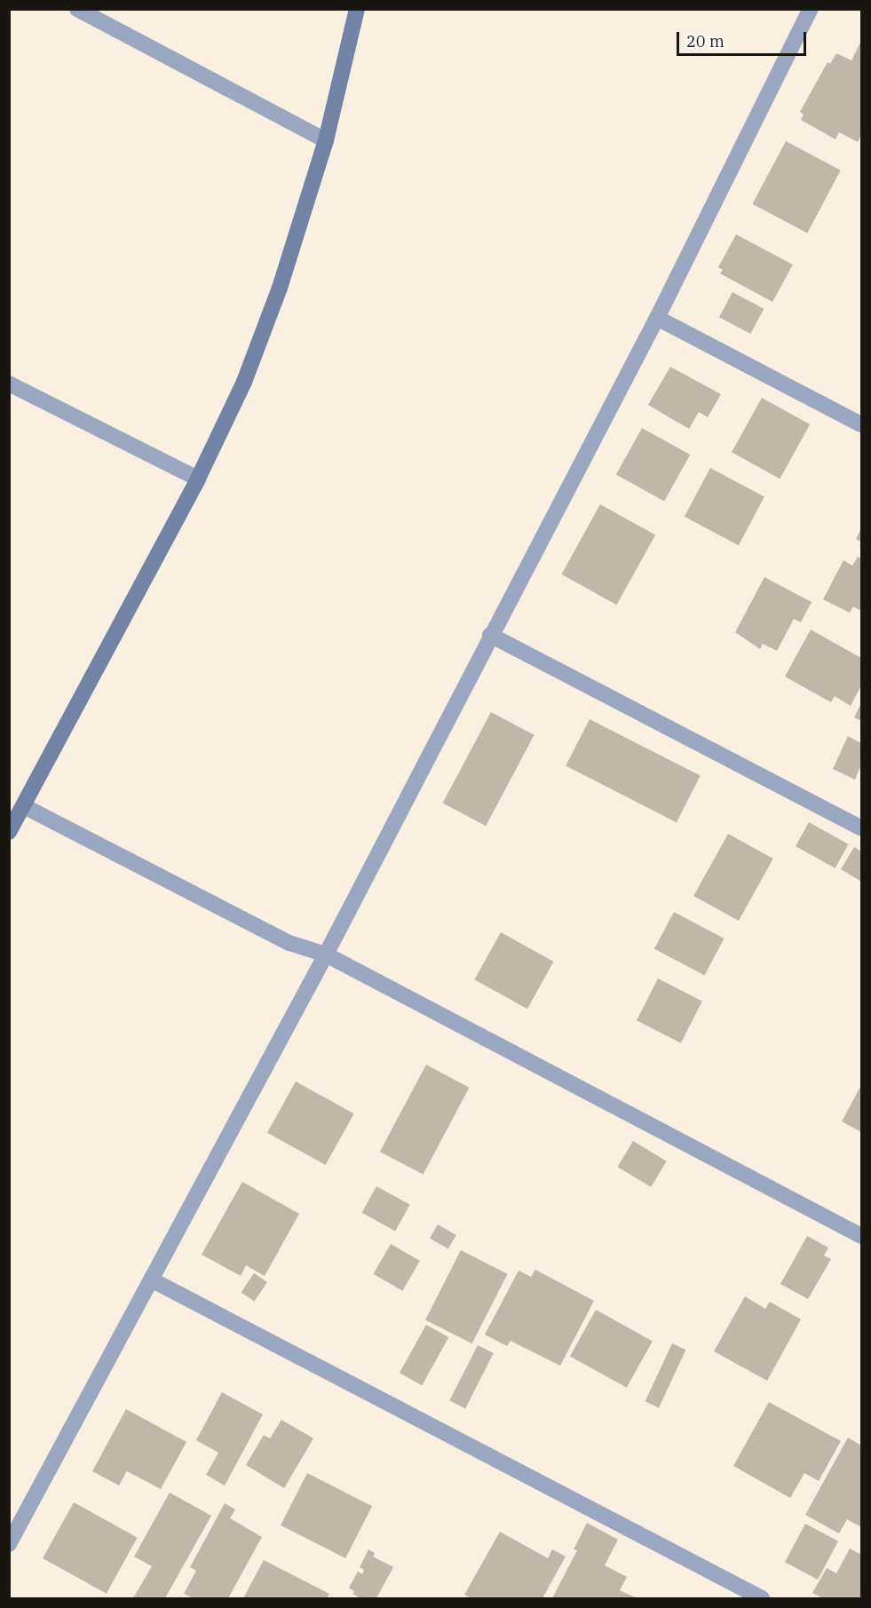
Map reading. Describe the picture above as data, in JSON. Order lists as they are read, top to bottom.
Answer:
{
  "scale_bar": "20 m"
}
